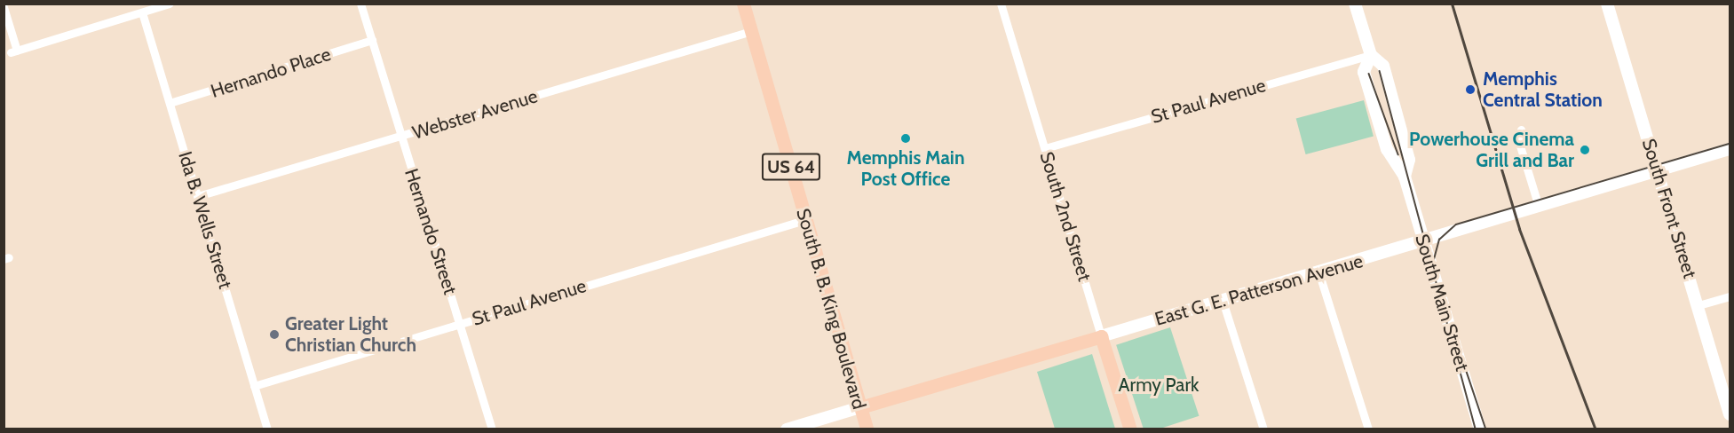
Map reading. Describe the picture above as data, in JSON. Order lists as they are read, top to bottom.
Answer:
{
  "streets": {
    "main road": [
      "US 64",
      "South Front Street",
      "South 2nd Street",
      "East G. E. Patterson Avenue",
      "South Main Street",
      "South B. B. King Boulevard"
    ],
    "street": [
      "Hernando Place",
      "St Paul Avenue",
      "Webster Avenue",
      "Ida B. Wells Street",
      "Hernando Street"
    ]
  },
  "crossings": [
    ["Hernando Place", "Ida B. Wells Street"],
    ["Hernando Place", "Hernando Street"],
    ["St Paul Avenue", "South 2nd Street"],
    ["St Paul Avenue", "Ida B. Wells Street"],
    ["St Paul Avenue", "Hernando Street"],
    ["St Paul Avenue", "South Main Street"],
    ["St Paul Avenue", "South B. B. King Boulevard"],
    ["Webster Avenue", "Ida B. Wells Street"],
    ["Webster Avenue", "Hernando Street"],
    ["Webster Avenue", "South B. B. King Boulevard"],
    ["South Front Street", "East G. E. Patterson Avenue"],
    ["South 2nd Street", "East G. E. Patterson Avenue"],
    ["East G. E. Patterson Avenue", "South Main Street"],
    ["East G. E. Patterson Avenue", "South B. B. King Boulevard"]
  ],
  "parks": ["Army Park"],
  "places": [
    "Memphis Central Station",
    "Memphis Main Post Office",
    "Powerhouse Cinema Grill and Bar",
    "Greater Light Christian Church"
  ]
}
